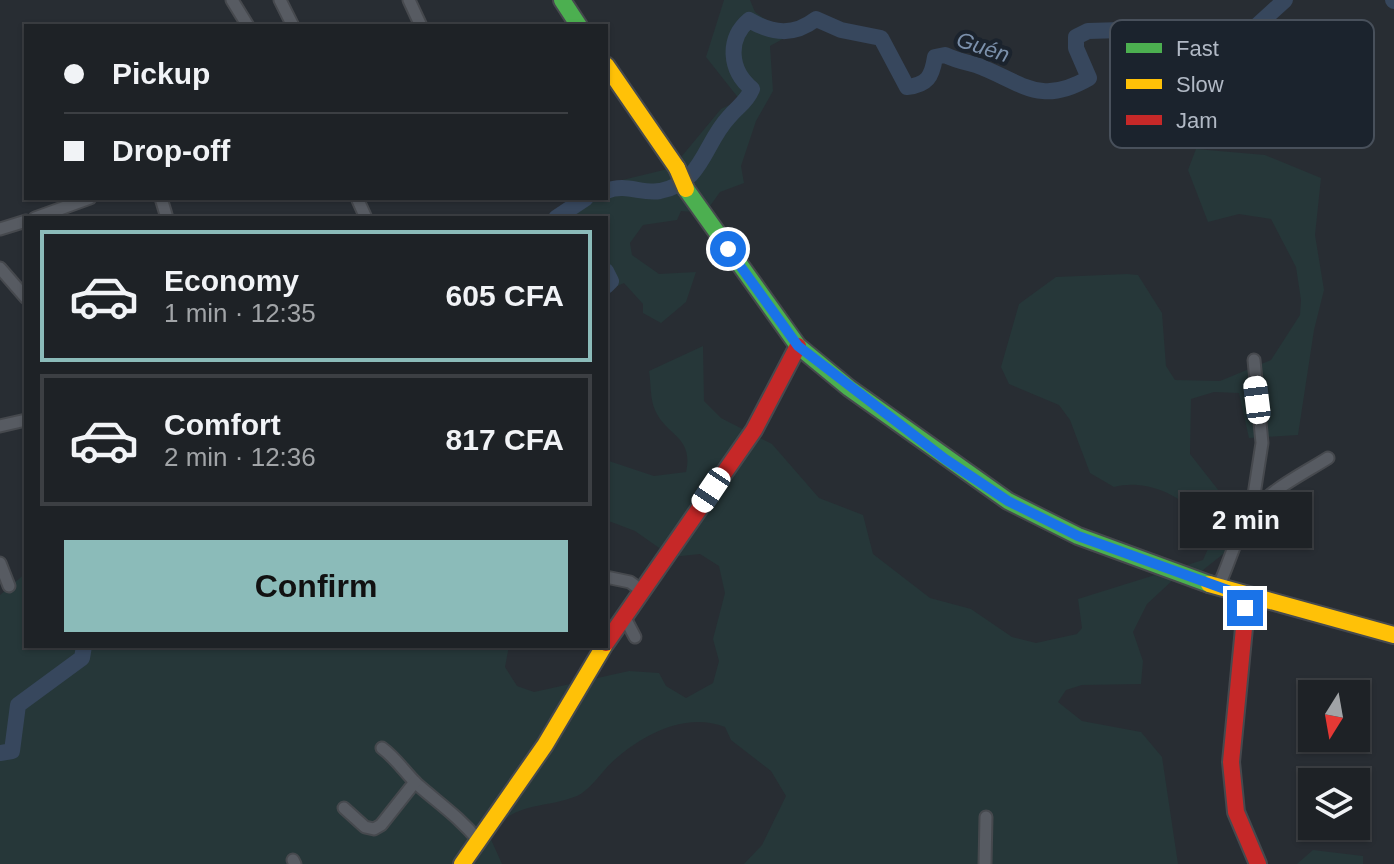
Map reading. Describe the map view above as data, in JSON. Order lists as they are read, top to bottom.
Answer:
{
  "water": ["Guén"],
  "legend": ["Fast", "Slow", "Jam"],
  "north": "bottom",
  "page": {
    "banner": ["Pickup", "Drop-off"],
    "list": [
      {
        "name": "Economy",
        "note": "1 min · 12:35",
        "value": "605 CFA"
      },
      {
        "name": "Comfort",
        "note": "2 min · 12:36",
        "value": "817 CFA"
      }
    ],
    "bubble": "2 min",
    "buttons": "Confirm"
  }
}
